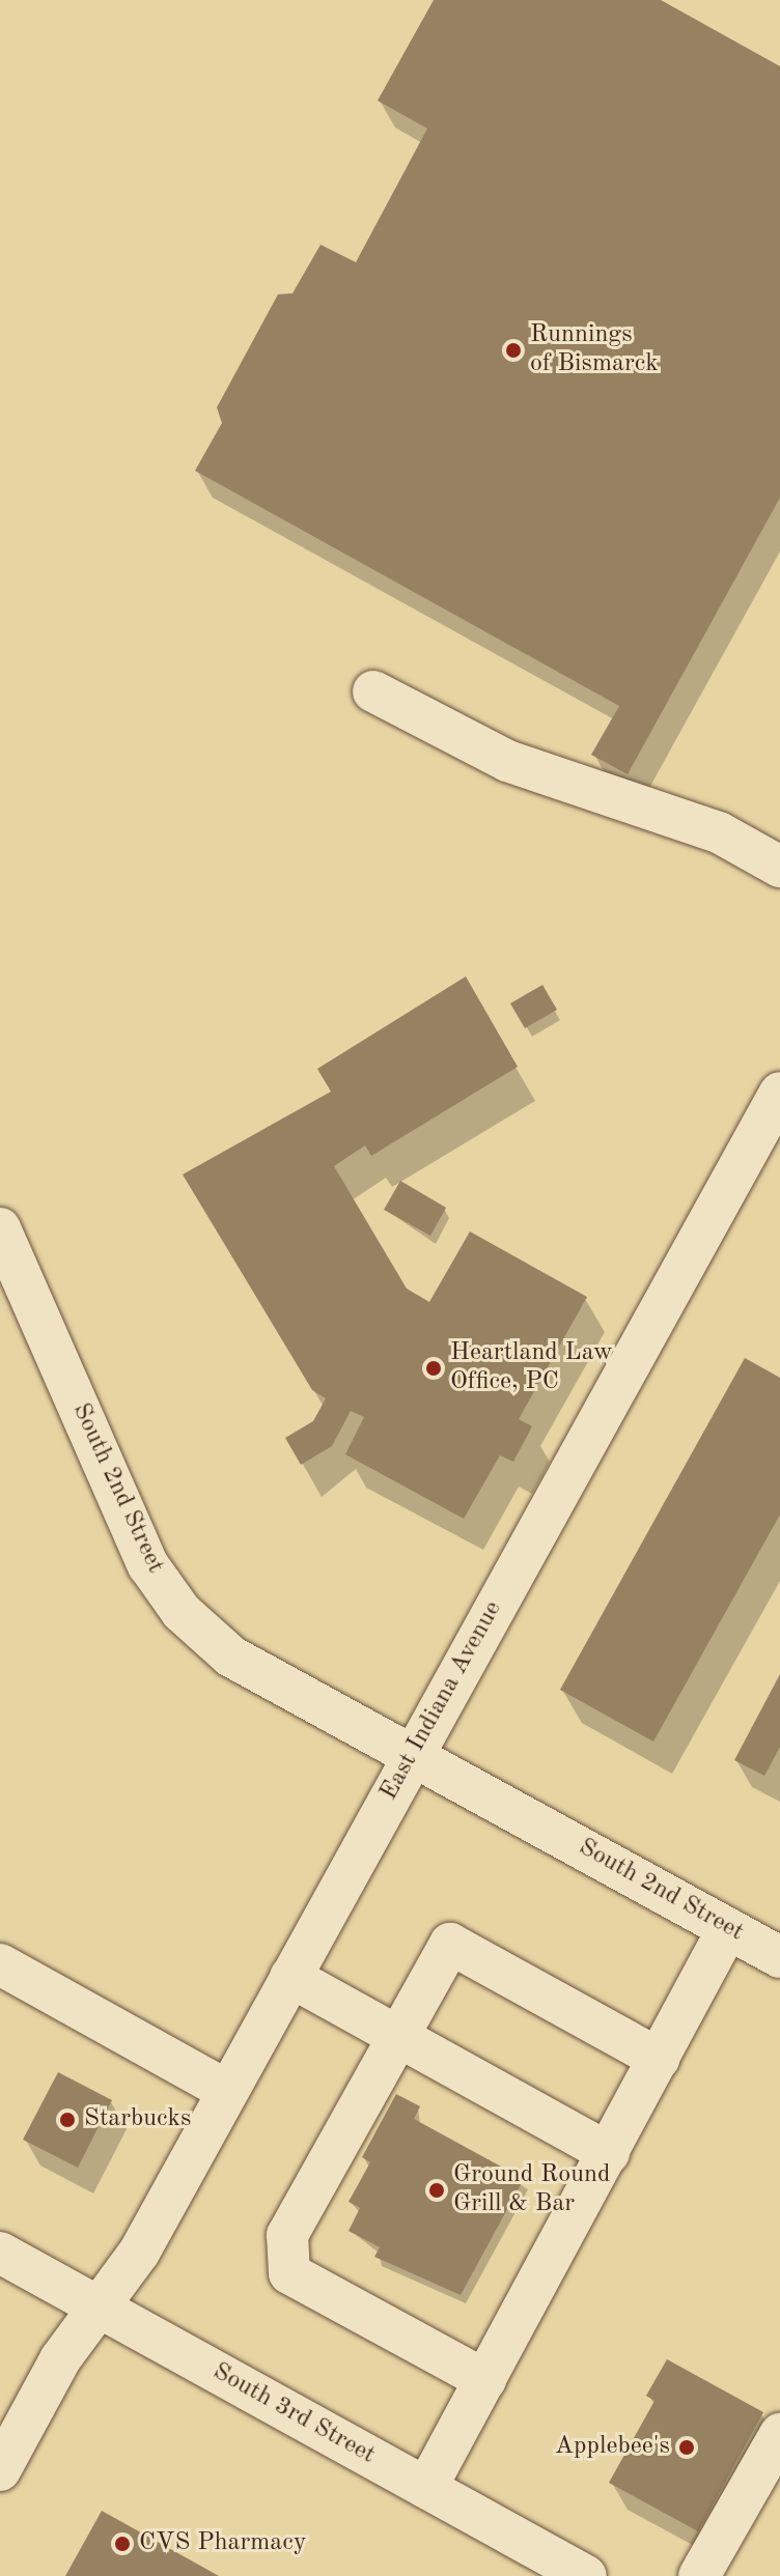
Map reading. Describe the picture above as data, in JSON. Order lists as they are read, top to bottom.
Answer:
{
  "streets": {
    "street": ["South 2nd Street", "East Indiana Avenue", "South 3rd Street"]
  },
  "crossings": [
    ["South 2nd Street", "East Indiana Avenue"],
    ["East Indiana Avenue", "South 3rd Street"]
  ],
  "places": [
    "Runnings of Bismarck",
    "Heartland Law Office, PC",
    "Starbucks",
    "Ground Round Grill & Bar",
    "Applebee's",
    "CVS Pharmacy"
  ]
}
